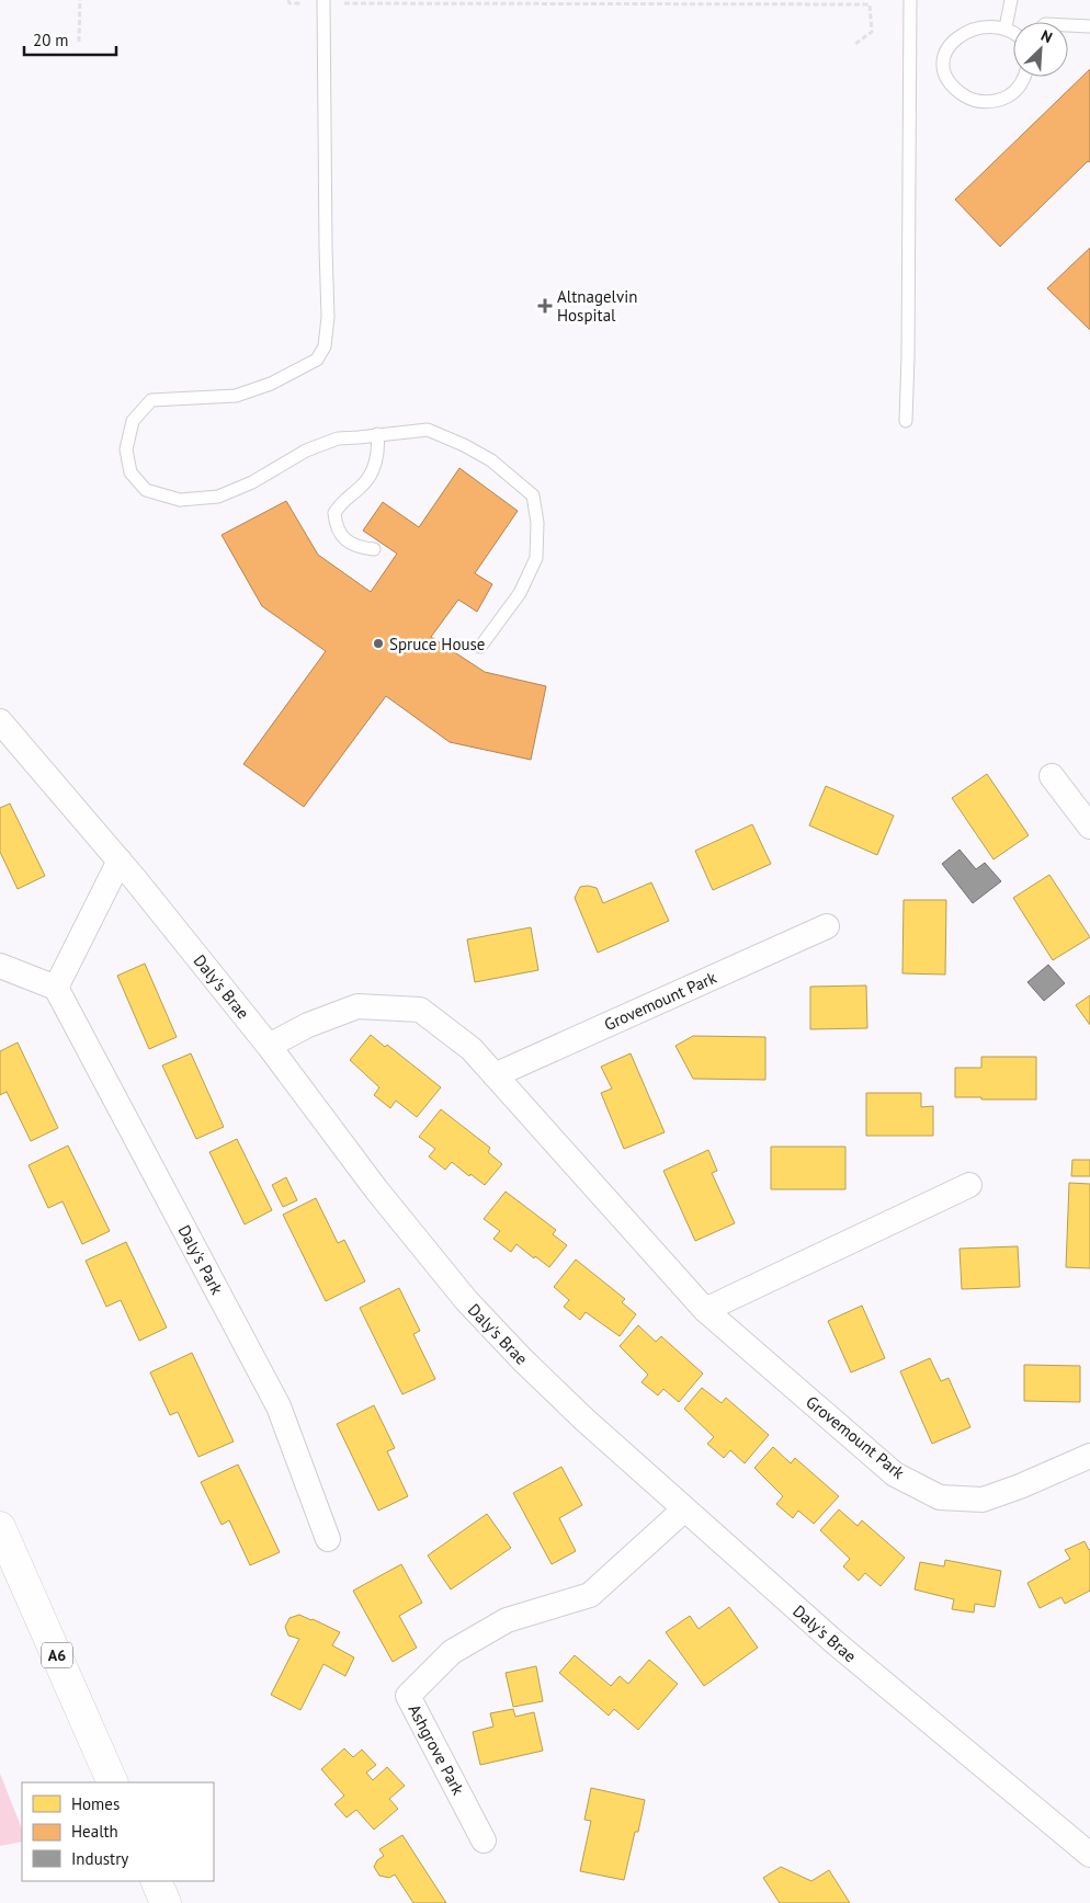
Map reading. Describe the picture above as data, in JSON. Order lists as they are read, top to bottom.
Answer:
{
  "streets": {
    "highway": ["A6"],
    "street": [
      "Daly's Brae",
      "Grovemount Park",
      "Daly's Park",
      "Ashgrove Park"
    ]
  },
  "crossings": [
    ["Daly's Brae", "Grovemount Park"],
    ["Daly's Brae", "Ashgrove Park"]
  ],
  "places": {
    "health": ["Altnagelvin Hospital"],
    "other": ["Spruce House"]
  },
  "legend": ["Homes", "Health", "Industry"],
  "scale_bar": "20 m",
  "north": "top right"
}
